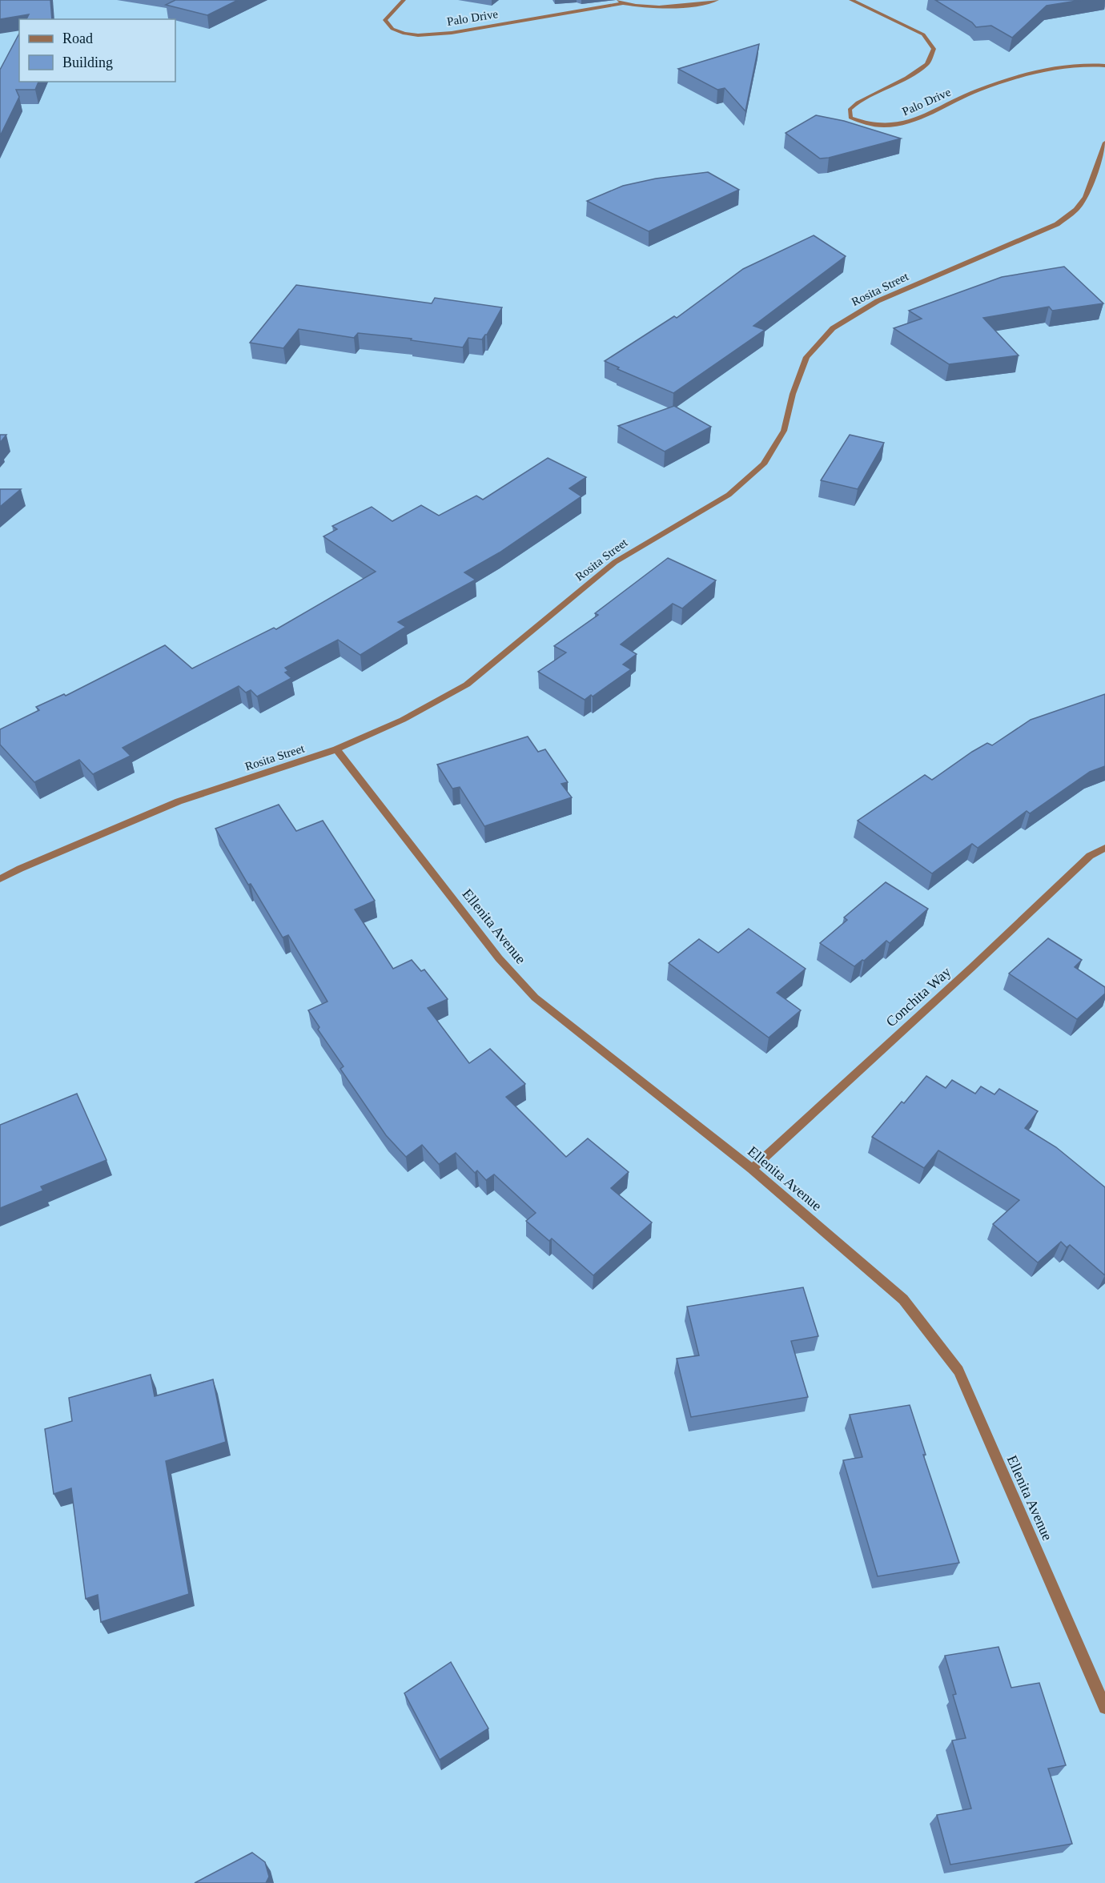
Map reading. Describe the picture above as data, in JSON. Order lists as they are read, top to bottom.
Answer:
{
  "streets": {
    "street": [
      "Palo Drive",
      "Rosita Street",
      "Ellenita Avenue",
      "Conchita Way"
    ]
  },
  "crossings": [
    ["Rosita Street", "Ellenita Avenue"],
    ["Ellenita Avenue", "Conchita Way"]
  ],
  "legend": ["Road", "Building"]
}
